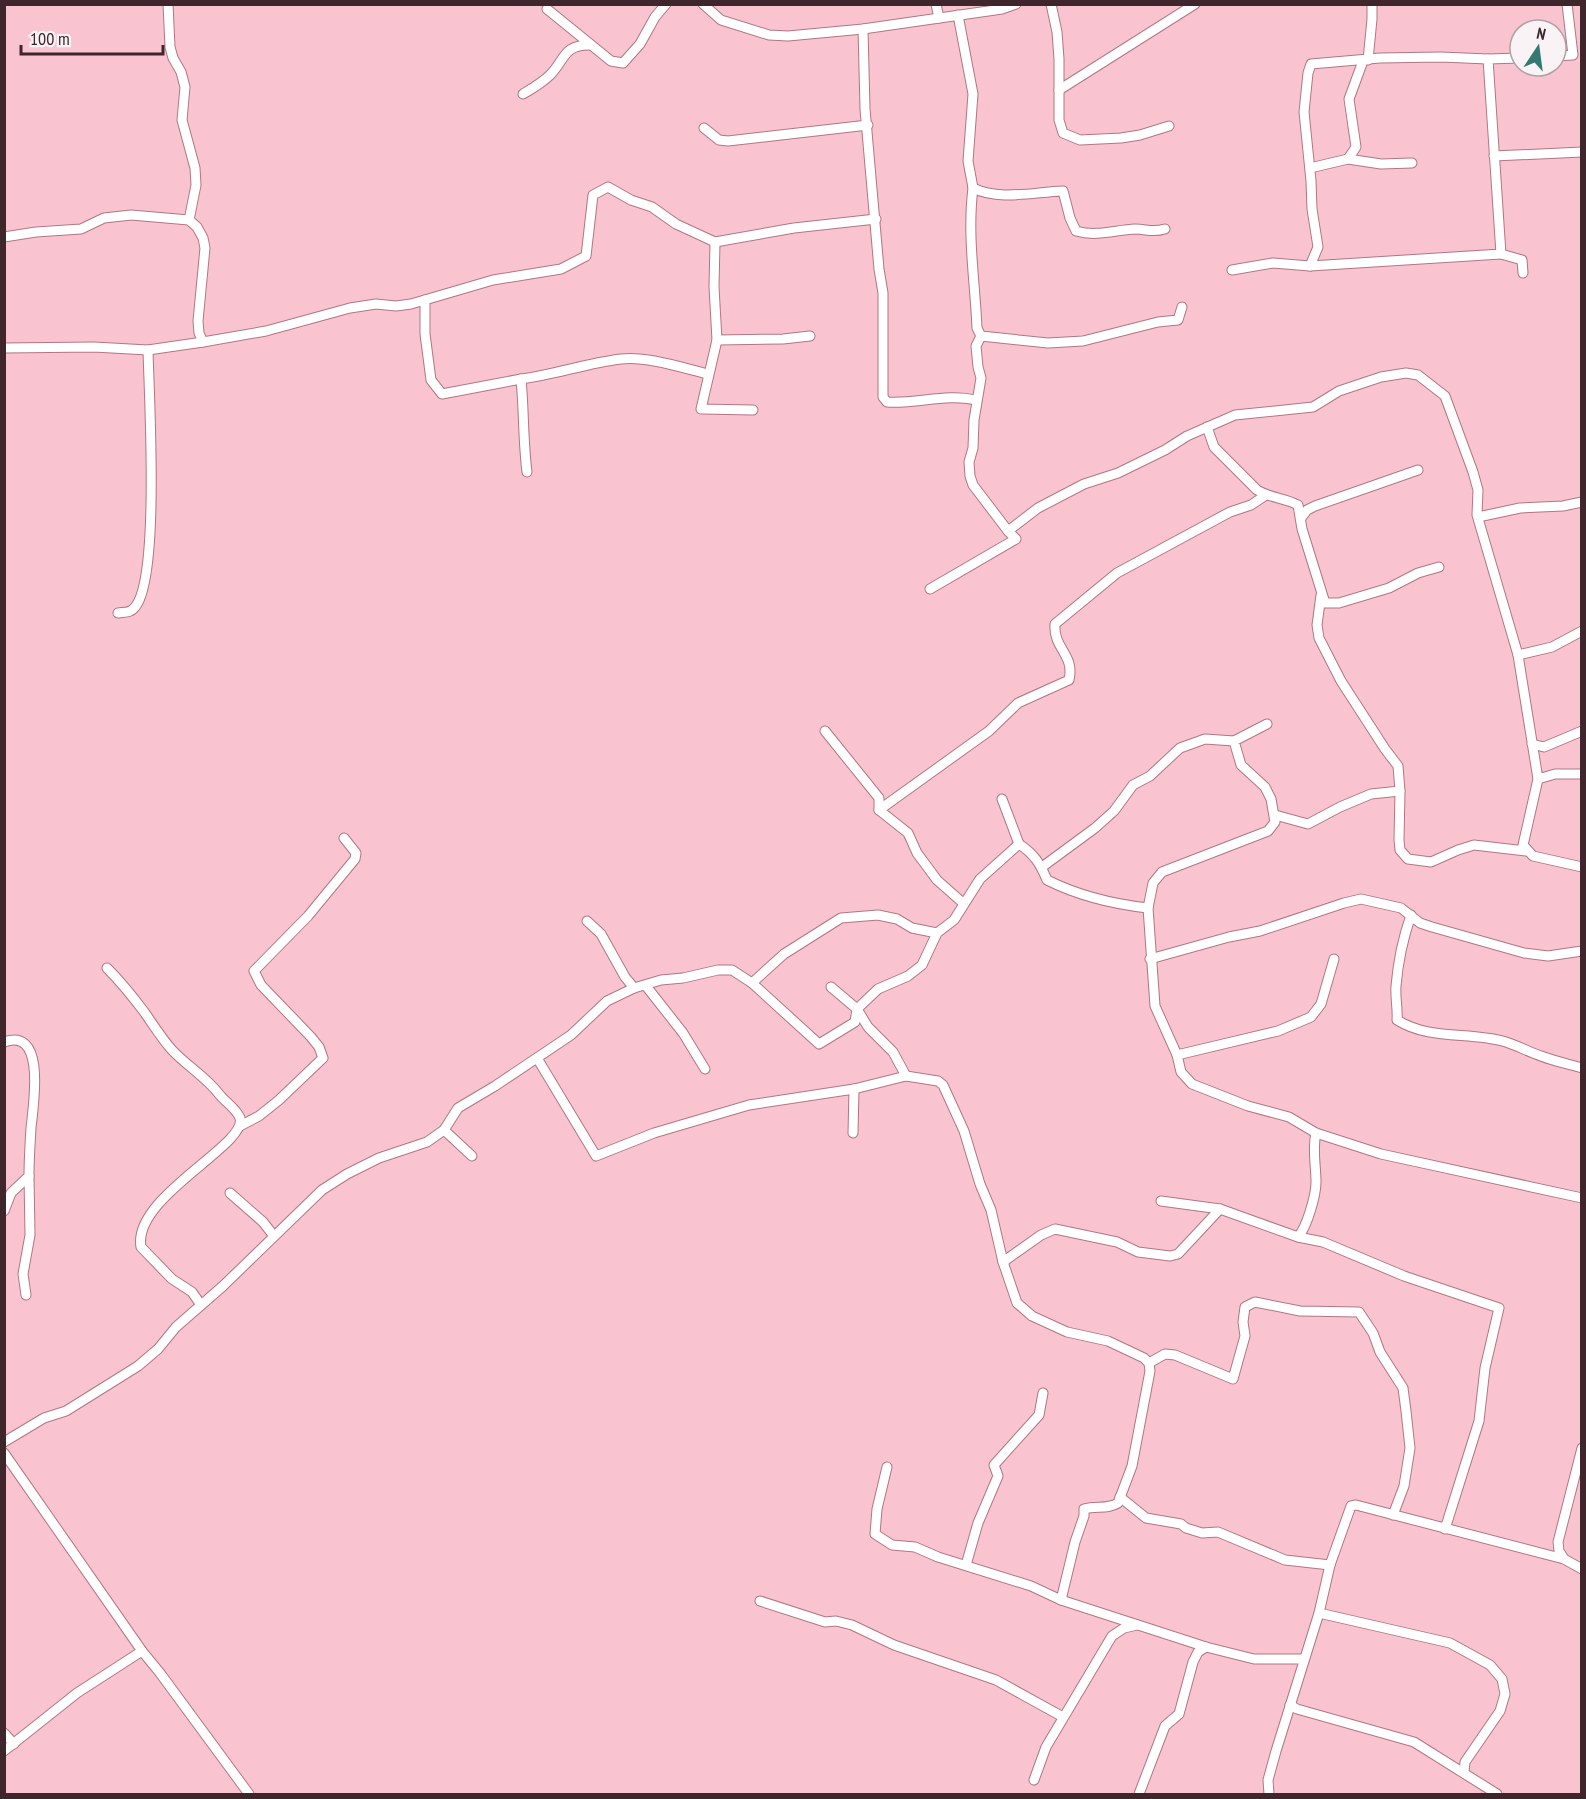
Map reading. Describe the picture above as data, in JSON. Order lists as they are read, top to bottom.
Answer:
{
  "scale_bar": "100 m",
  "north": "top"
}
